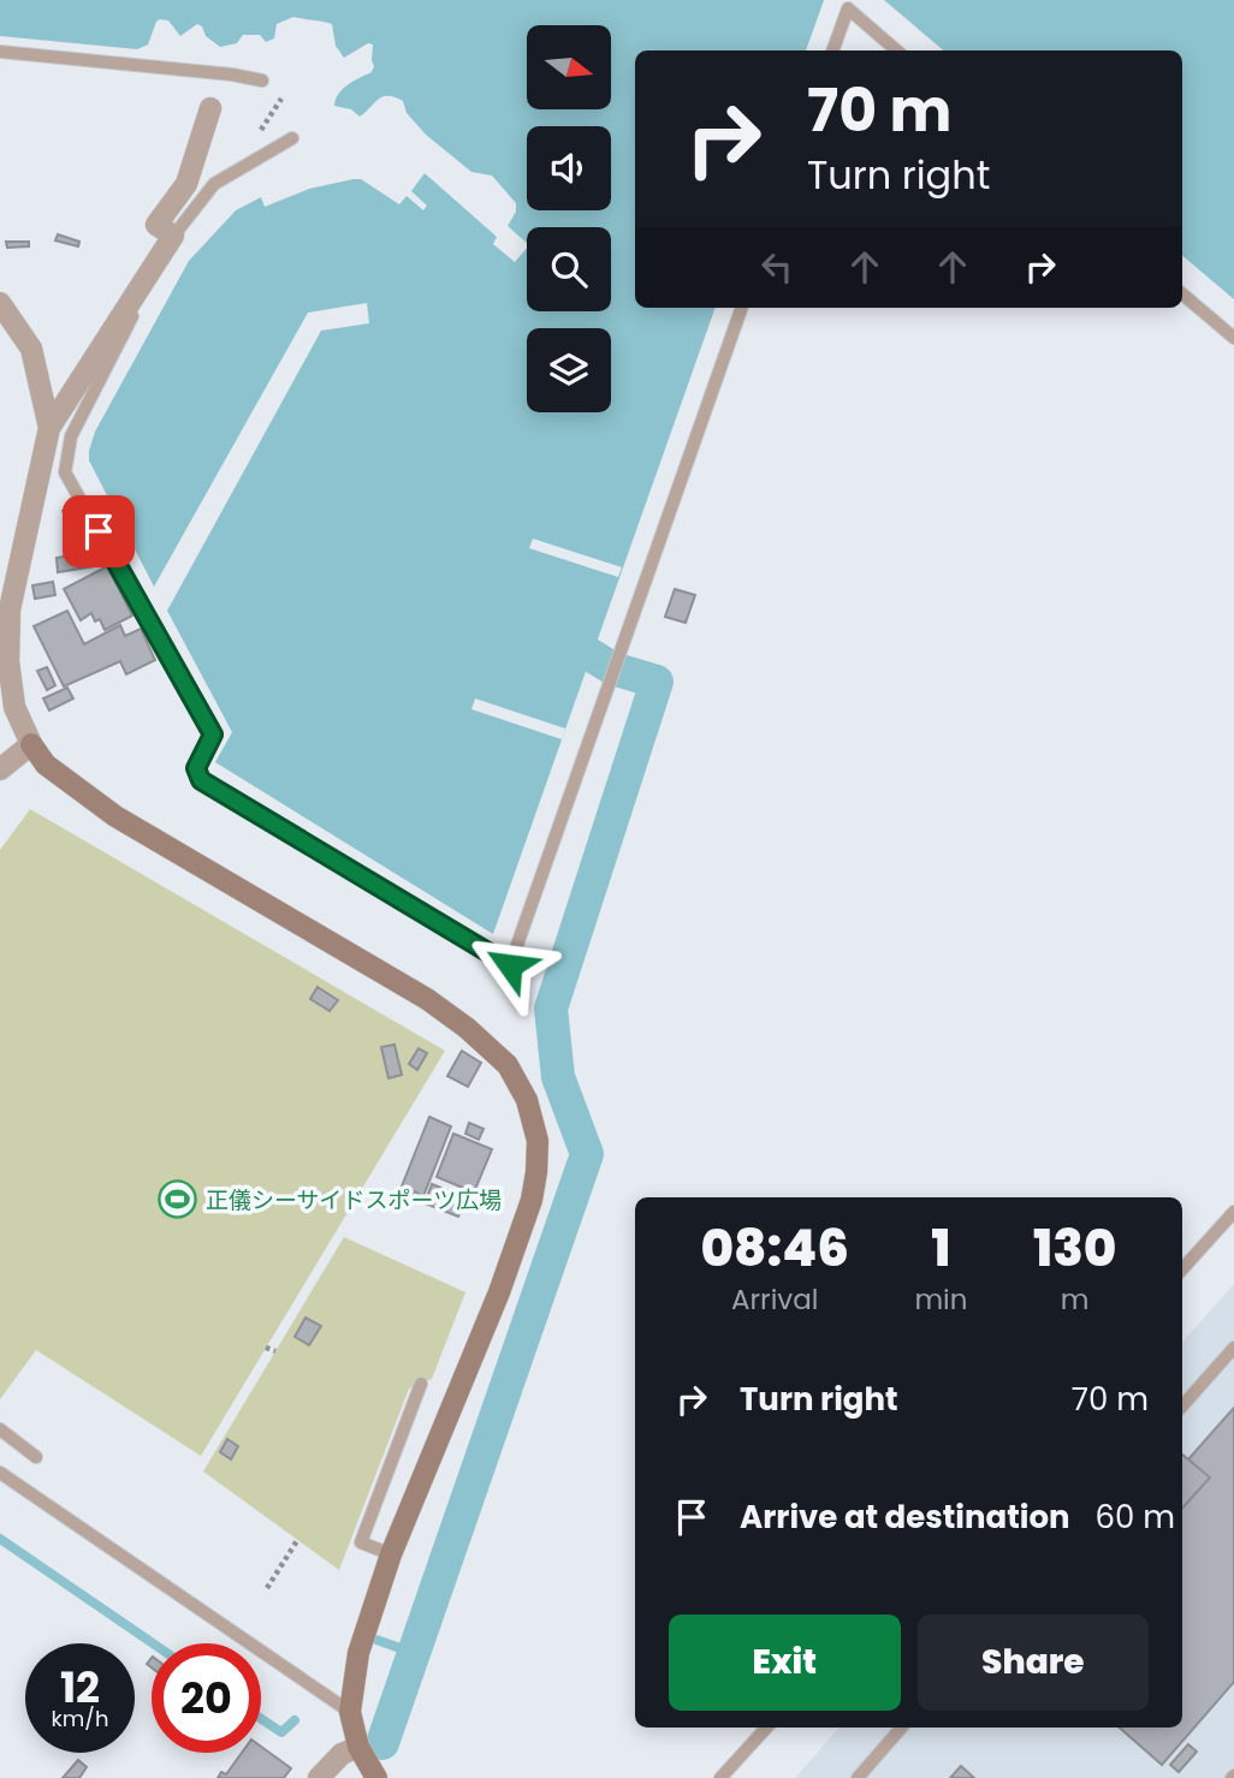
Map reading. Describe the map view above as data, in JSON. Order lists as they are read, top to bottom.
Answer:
{
  "places": {
    "sports": ["正儀シーサイドスポーツ広場"]
  },
  "north": "right",
  "page": {
    "turn": ["70 m", "Turn right"],
    "eta": [
      "08:46",
      "Arrival",
      "1",
      "min",
      "130",
      "m"
    ],
    "list": [
      {
        "name": "Turn right",
        "value": "70 m"
      },
      {
        "name": "Arrive at destination",
        "value": "60 m"
      }
    ],
    "buttons": ["Exit", "Share"],
    "speed": "12 km/h",
    "limit": "20"
  }
}
